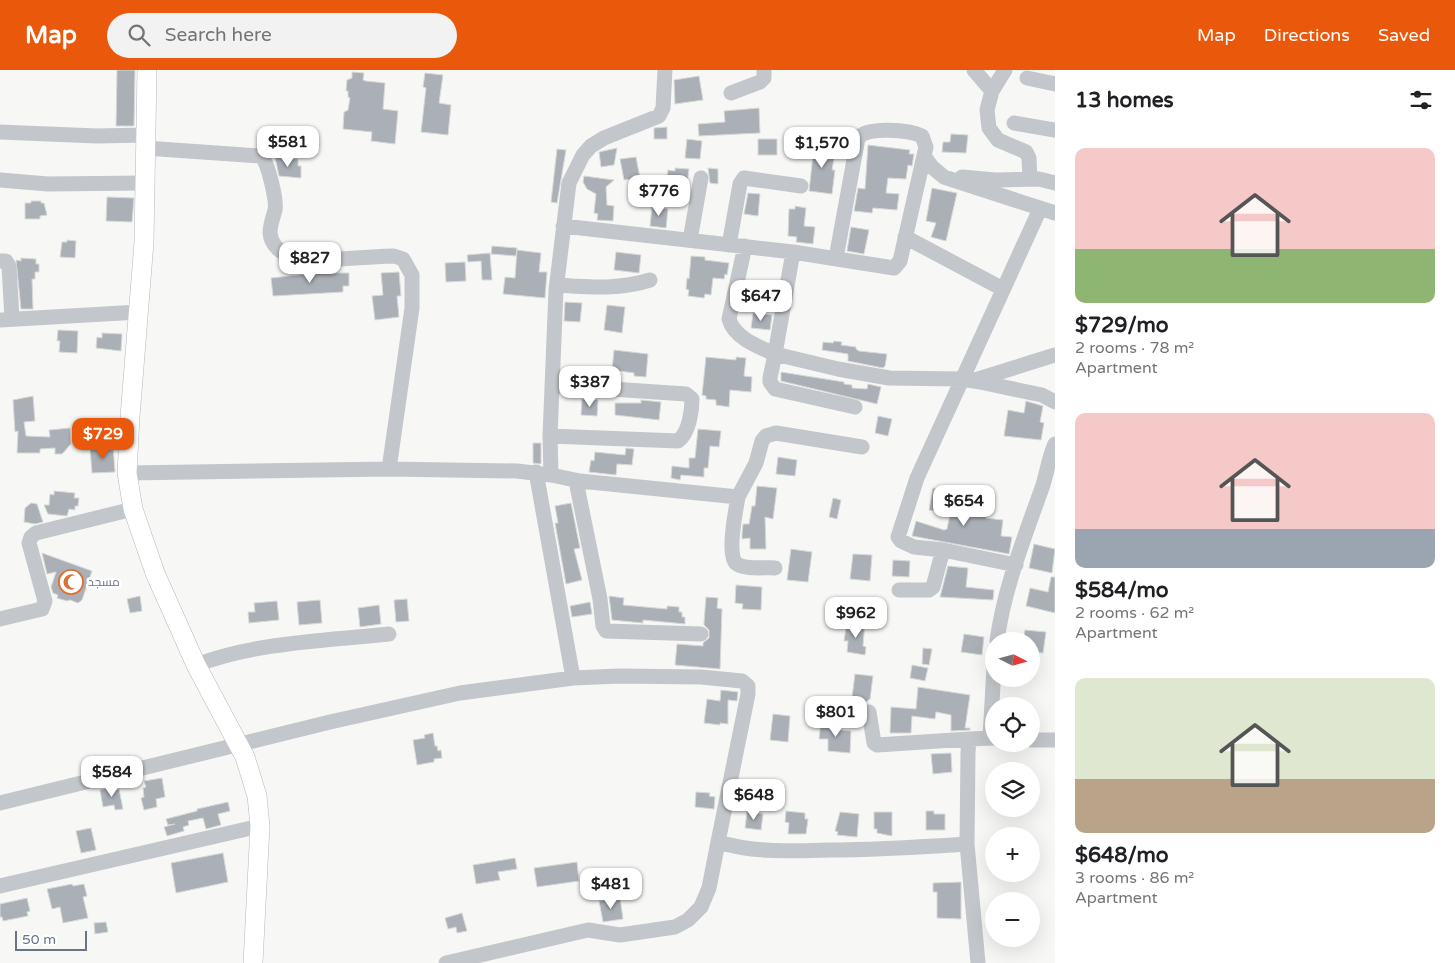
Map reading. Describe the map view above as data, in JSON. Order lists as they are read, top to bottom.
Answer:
{
  "places": {
    "mosque": ["مسجد"]
  },
  "scale_bar": "50 m",
  "north": "right",
  "page": {
    "header": "Map",
    "search": "Search here",
    "nav": ["Map", "Directions", "Saved"],
    "heading": "13 homes",
    "price": [
      "$581",
      "$1,570",
      "$776",
      "$827",
      "$647",
      "$387",
      "$729",
      "$654",
      "$962",
      "$801",
      "$584",
      "$648",
      "$481"
    ],
    "list": [
      {
        "name": "$729/mo",
        "note": "2 rooms · 78 m² · Apartment"
      },
      {
        "name": "$584/mo",
        "note": "2 rooms · 62 m² · Apartment"
      },
      {
        "name": "$648/mo",
        "note": "3 rooms · 86 m² · Apartment"
      }
    ],
    "map_buttons": ["+", "−"],
    "scale": "50 m"
  }
}
